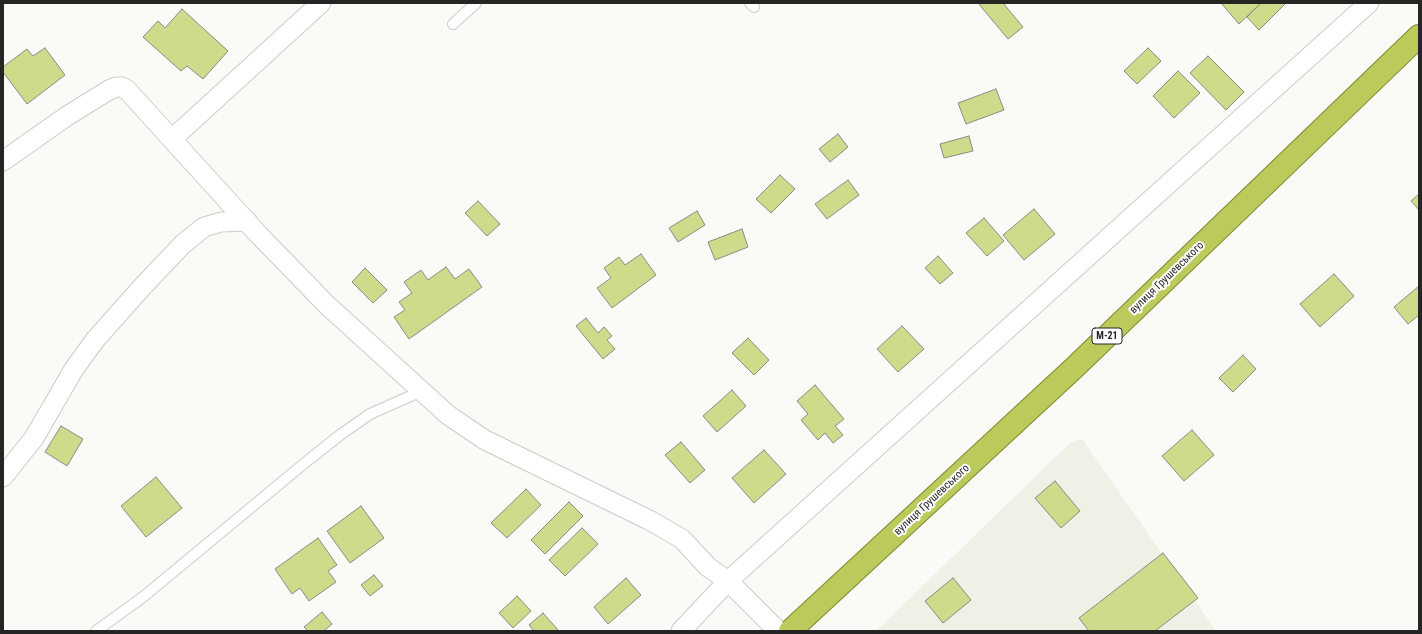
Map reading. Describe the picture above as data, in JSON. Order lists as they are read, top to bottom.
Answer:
{
  "streets": {
    "highway": ["вулиця Грушевського", "М-21"]
  }
}
